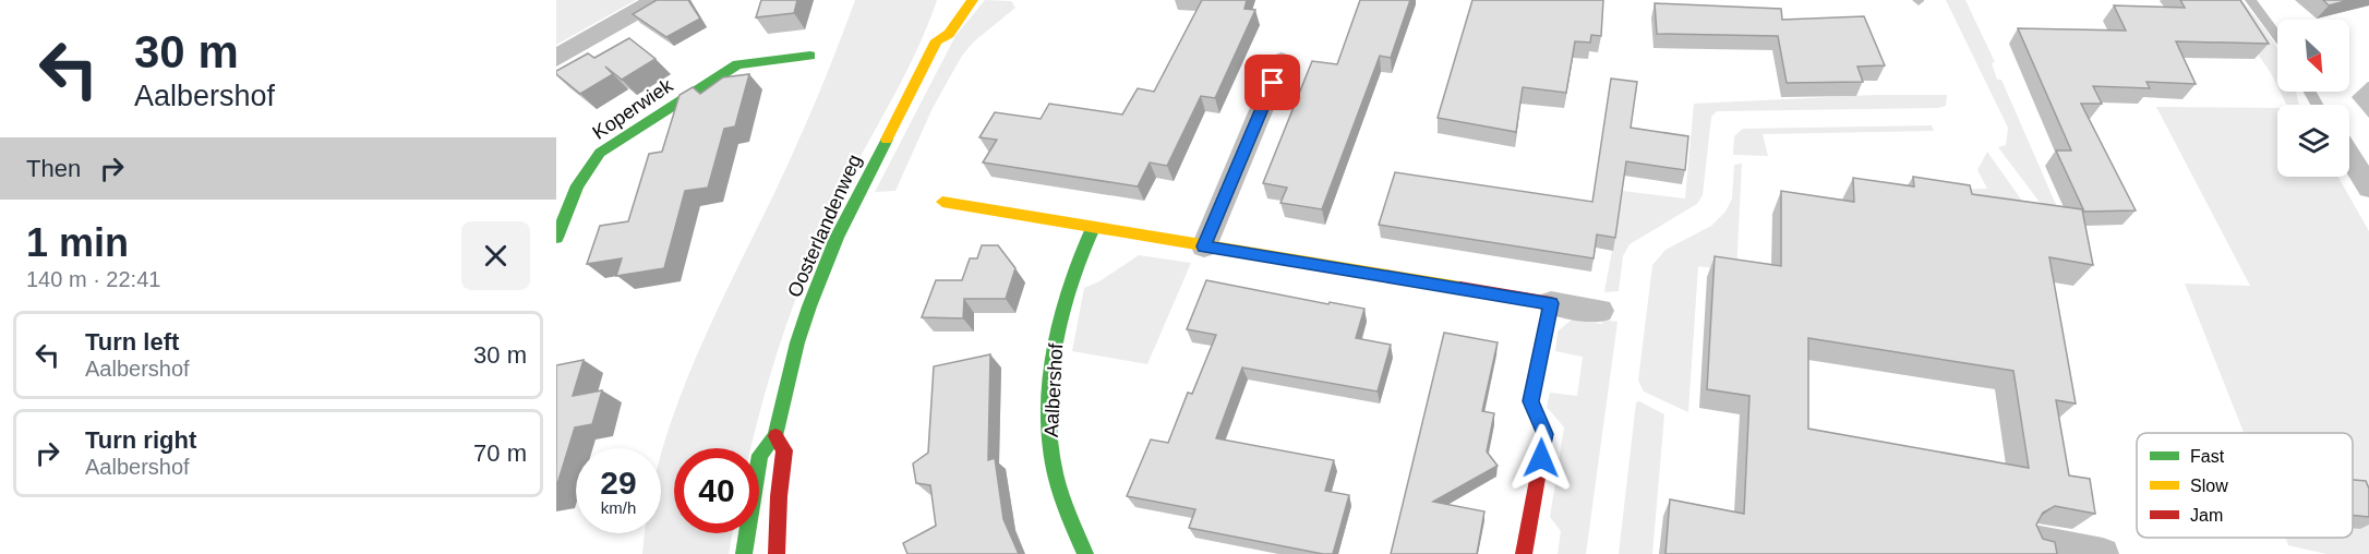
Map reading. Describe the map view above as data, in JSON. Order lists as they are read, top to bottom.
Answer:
{
  "streets": {
    "street": ["Koperwiek", "Oosterlandenweg", "Aalbershof"]
  },
  "legend": ["Fast", "Slow", "Jam"],
  "north": "bottom right",
  "page": {
    "turn": ["30 m", "Aalbershof"],
    "then": "Then",
    "heading": ["1 min", "140 m · 22:41"],
    "list": [
      {
        "name": "Turn left",
        "note": "Aalbershof",
        "value": "30 m"
      },
      {
        "name": "Turn right",
        "note": "Aalbershof",
        "value": "70 m"
      }
    ],
    "speed": "29 km/h",
    "limit": "40"
  }
}
